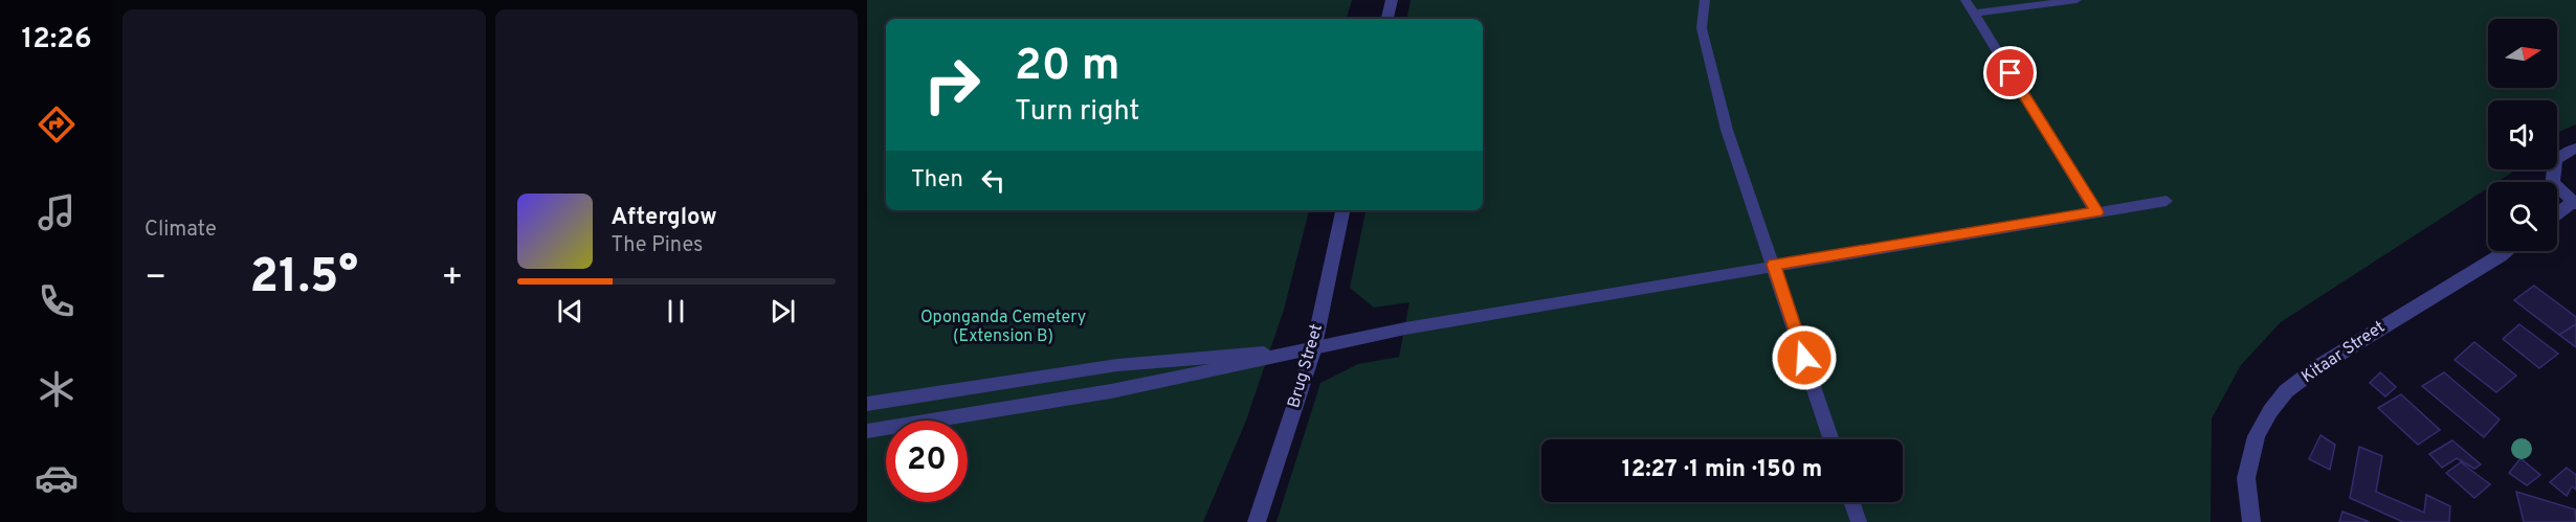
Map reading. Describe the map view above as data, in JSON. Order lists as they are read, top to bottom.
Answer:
{
  "streets": {
    "street": ["Kitaar Street", "Brug Street"]
  },
  "parks": ["Oponganda Cemetery (Extension B)"],
  "north": "right",
  "page": {
    "tabs": "12:26",
    "tile": "Climate",
    "turn": ["20 m", "Turn right"],
    "then": "Then",
    "song": ["Afterglow", "The Pines"],
    "heat": ["−", "21.5°", "+"],
    "limit": "20",
    "trip": "12:27 · 1 min · 150 m"
  }
}
